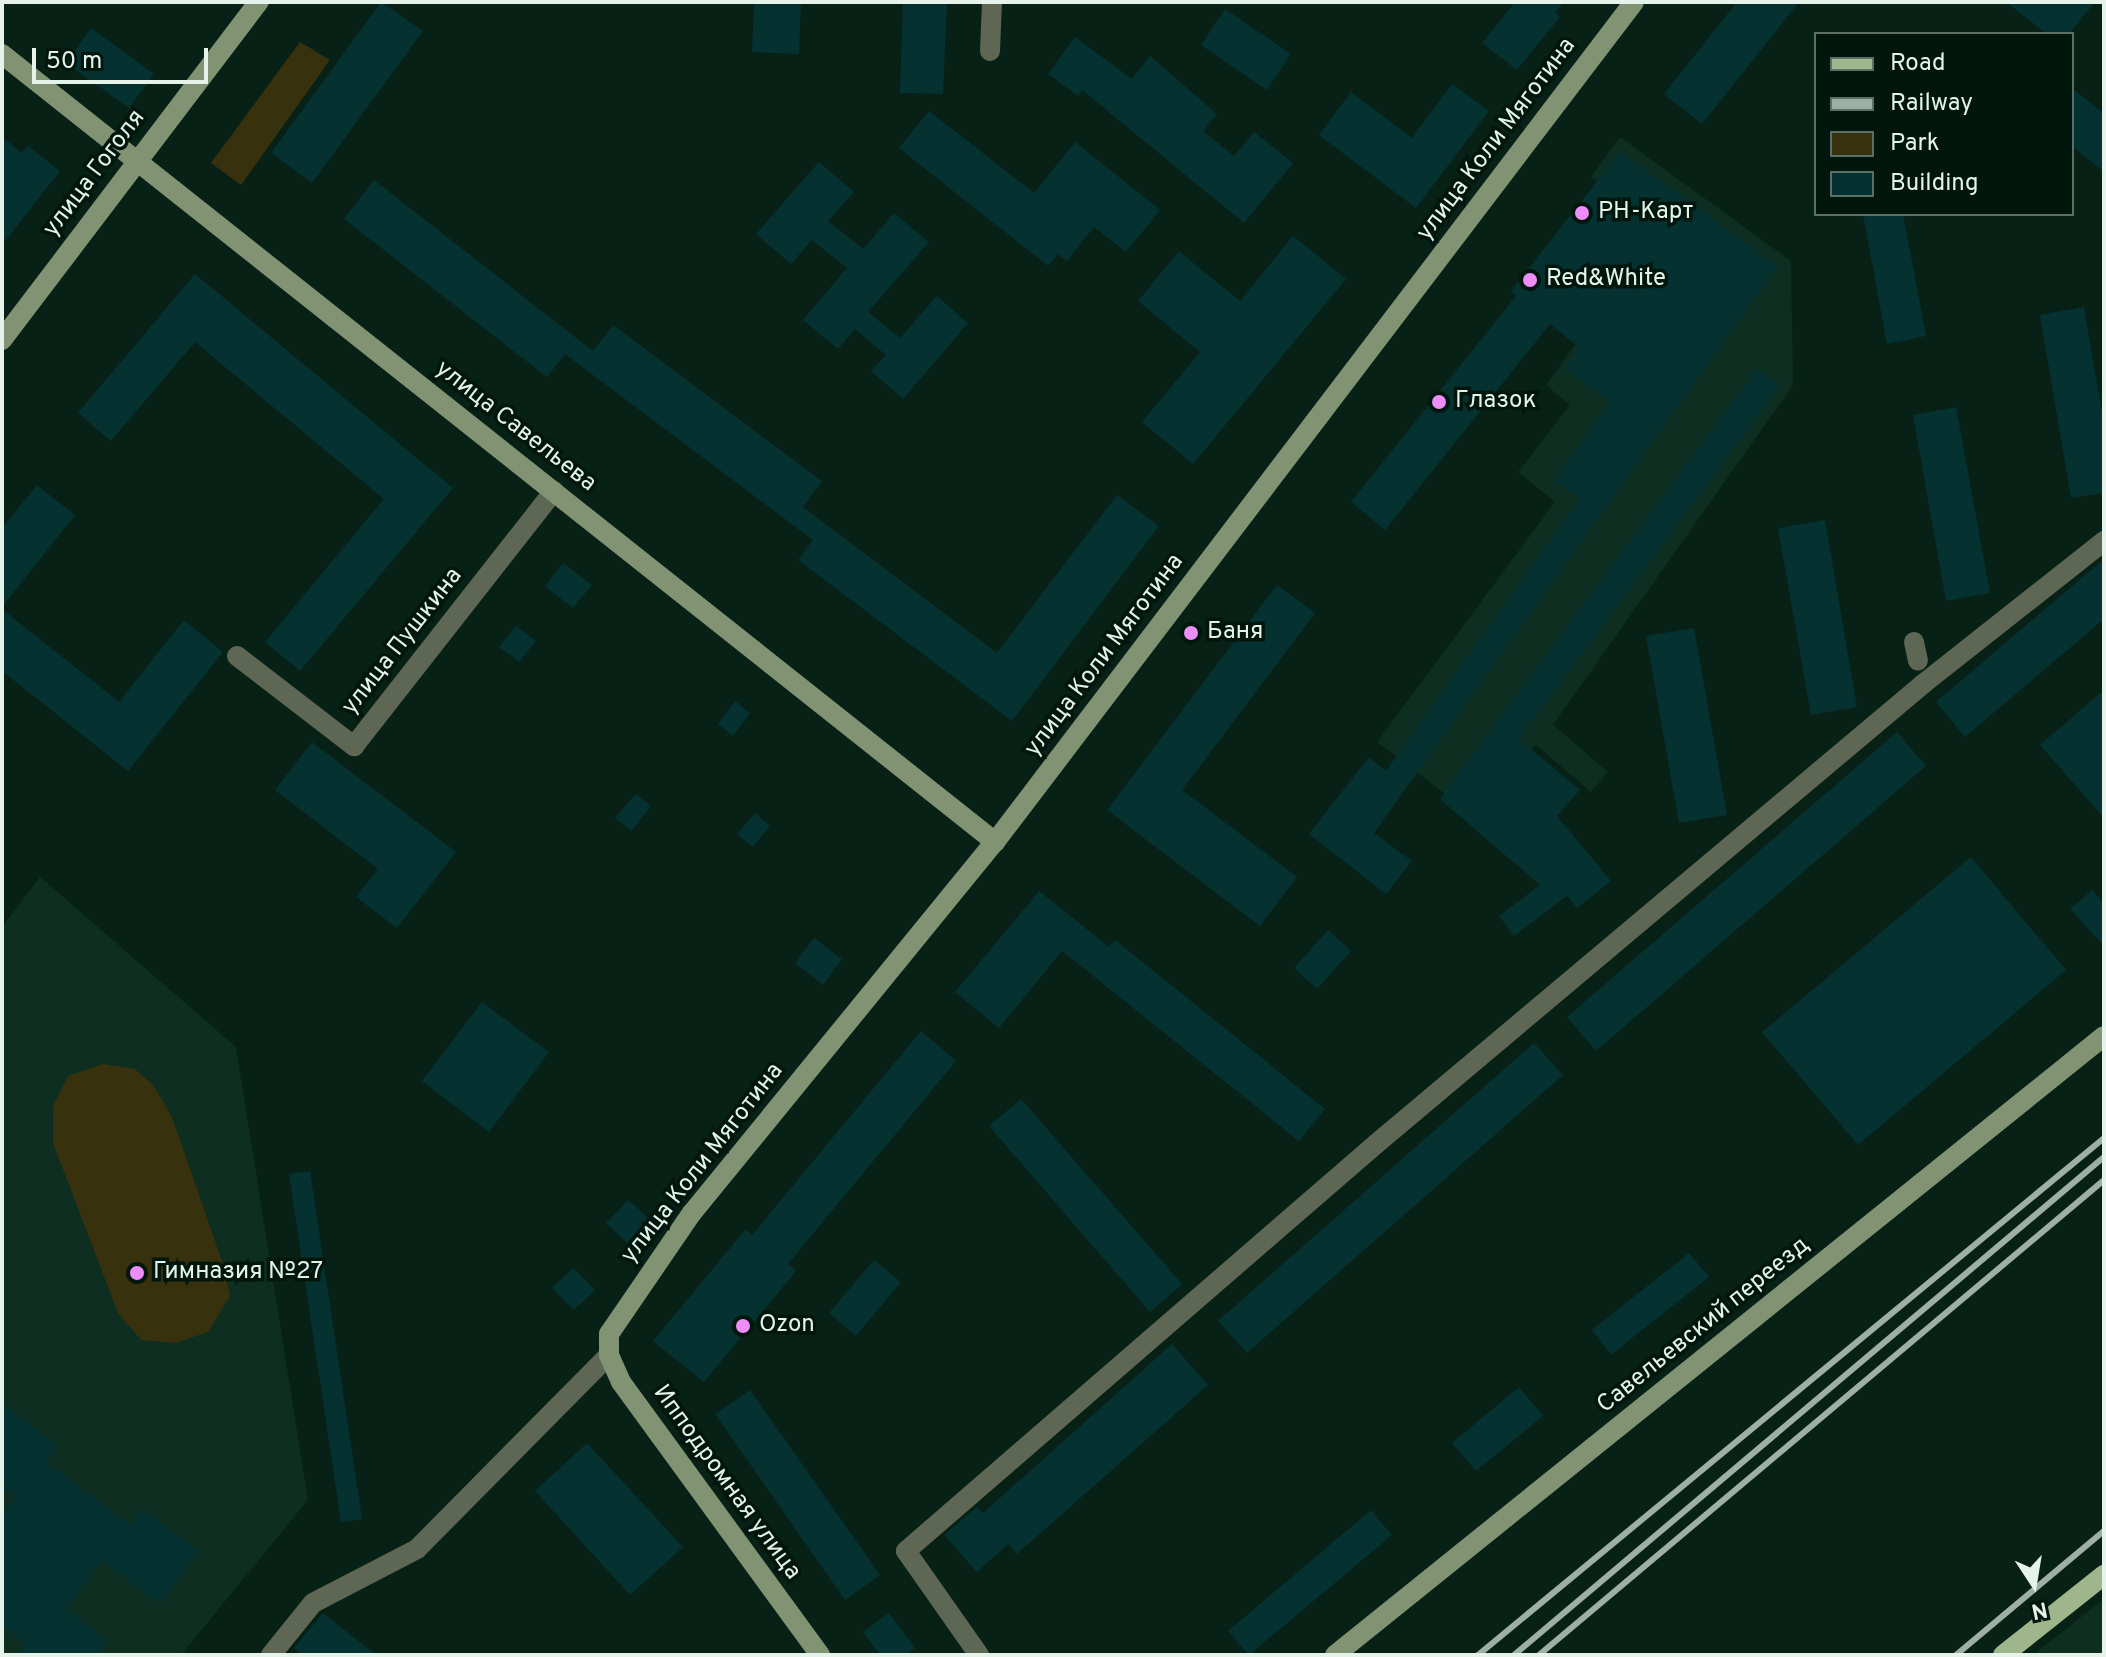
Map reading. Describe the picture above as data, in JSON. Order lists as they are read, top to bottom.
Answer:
{
  "streets": {
    "street": [
      "улица Коли Мяготина",
      "улица Гоголя",
      "улица Савельева",
      "улица Пушкина",
      "Савельевский переезд",
      "Ипподромная улица"
    ]
  },
  "crossings": [
    ["улица Коли Мяготина", "улица Савельева"],
    ["улица Коли Мяготина", "Ипподромная улица"],
    ["улица Гоголя", "улица Савельева"],
    ["улица Савельева", "улица Пушкина"]
  ],
  "places": [
    "РН-Карт",
    "Red&White",
    "Глазок",
    "Баня",
    "Гимназия №27",
    "Ozon"
  ],
  "legend": [
    "Road",
    "Railway",
    "Park",
    "Building"
  ],
  "scale_bar": "50 m",
  "north": "bottom"
}
